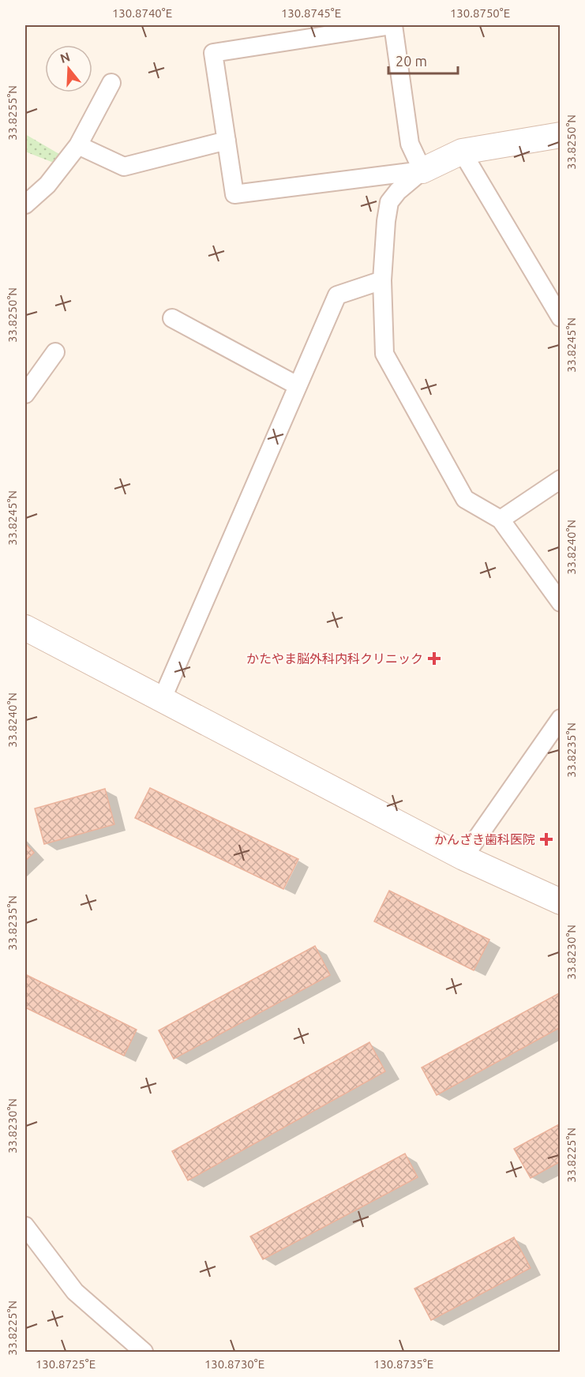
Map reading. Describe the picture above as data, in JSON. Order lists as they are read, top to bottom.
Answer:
{
  "places": {
    "health": ["かたやま脳外科内科クリニック", "かんざき歯科医院"]
  },
  "scale_bar": "20 m",
  "north": "top",
  "coordinates": [
    "130.8740°E",
    "130.8745°E",
    "130.8750°E",
    "33.8255°N",
    "33.8250°N",
    "33.8245°N",
    "33.8240°N",
    "33.8235°N",
    "33.8230°N",
    "33.8225°N",
    "130.8725°E",
    "130.8730°E",
    "130.8735°E"
  ]
}
